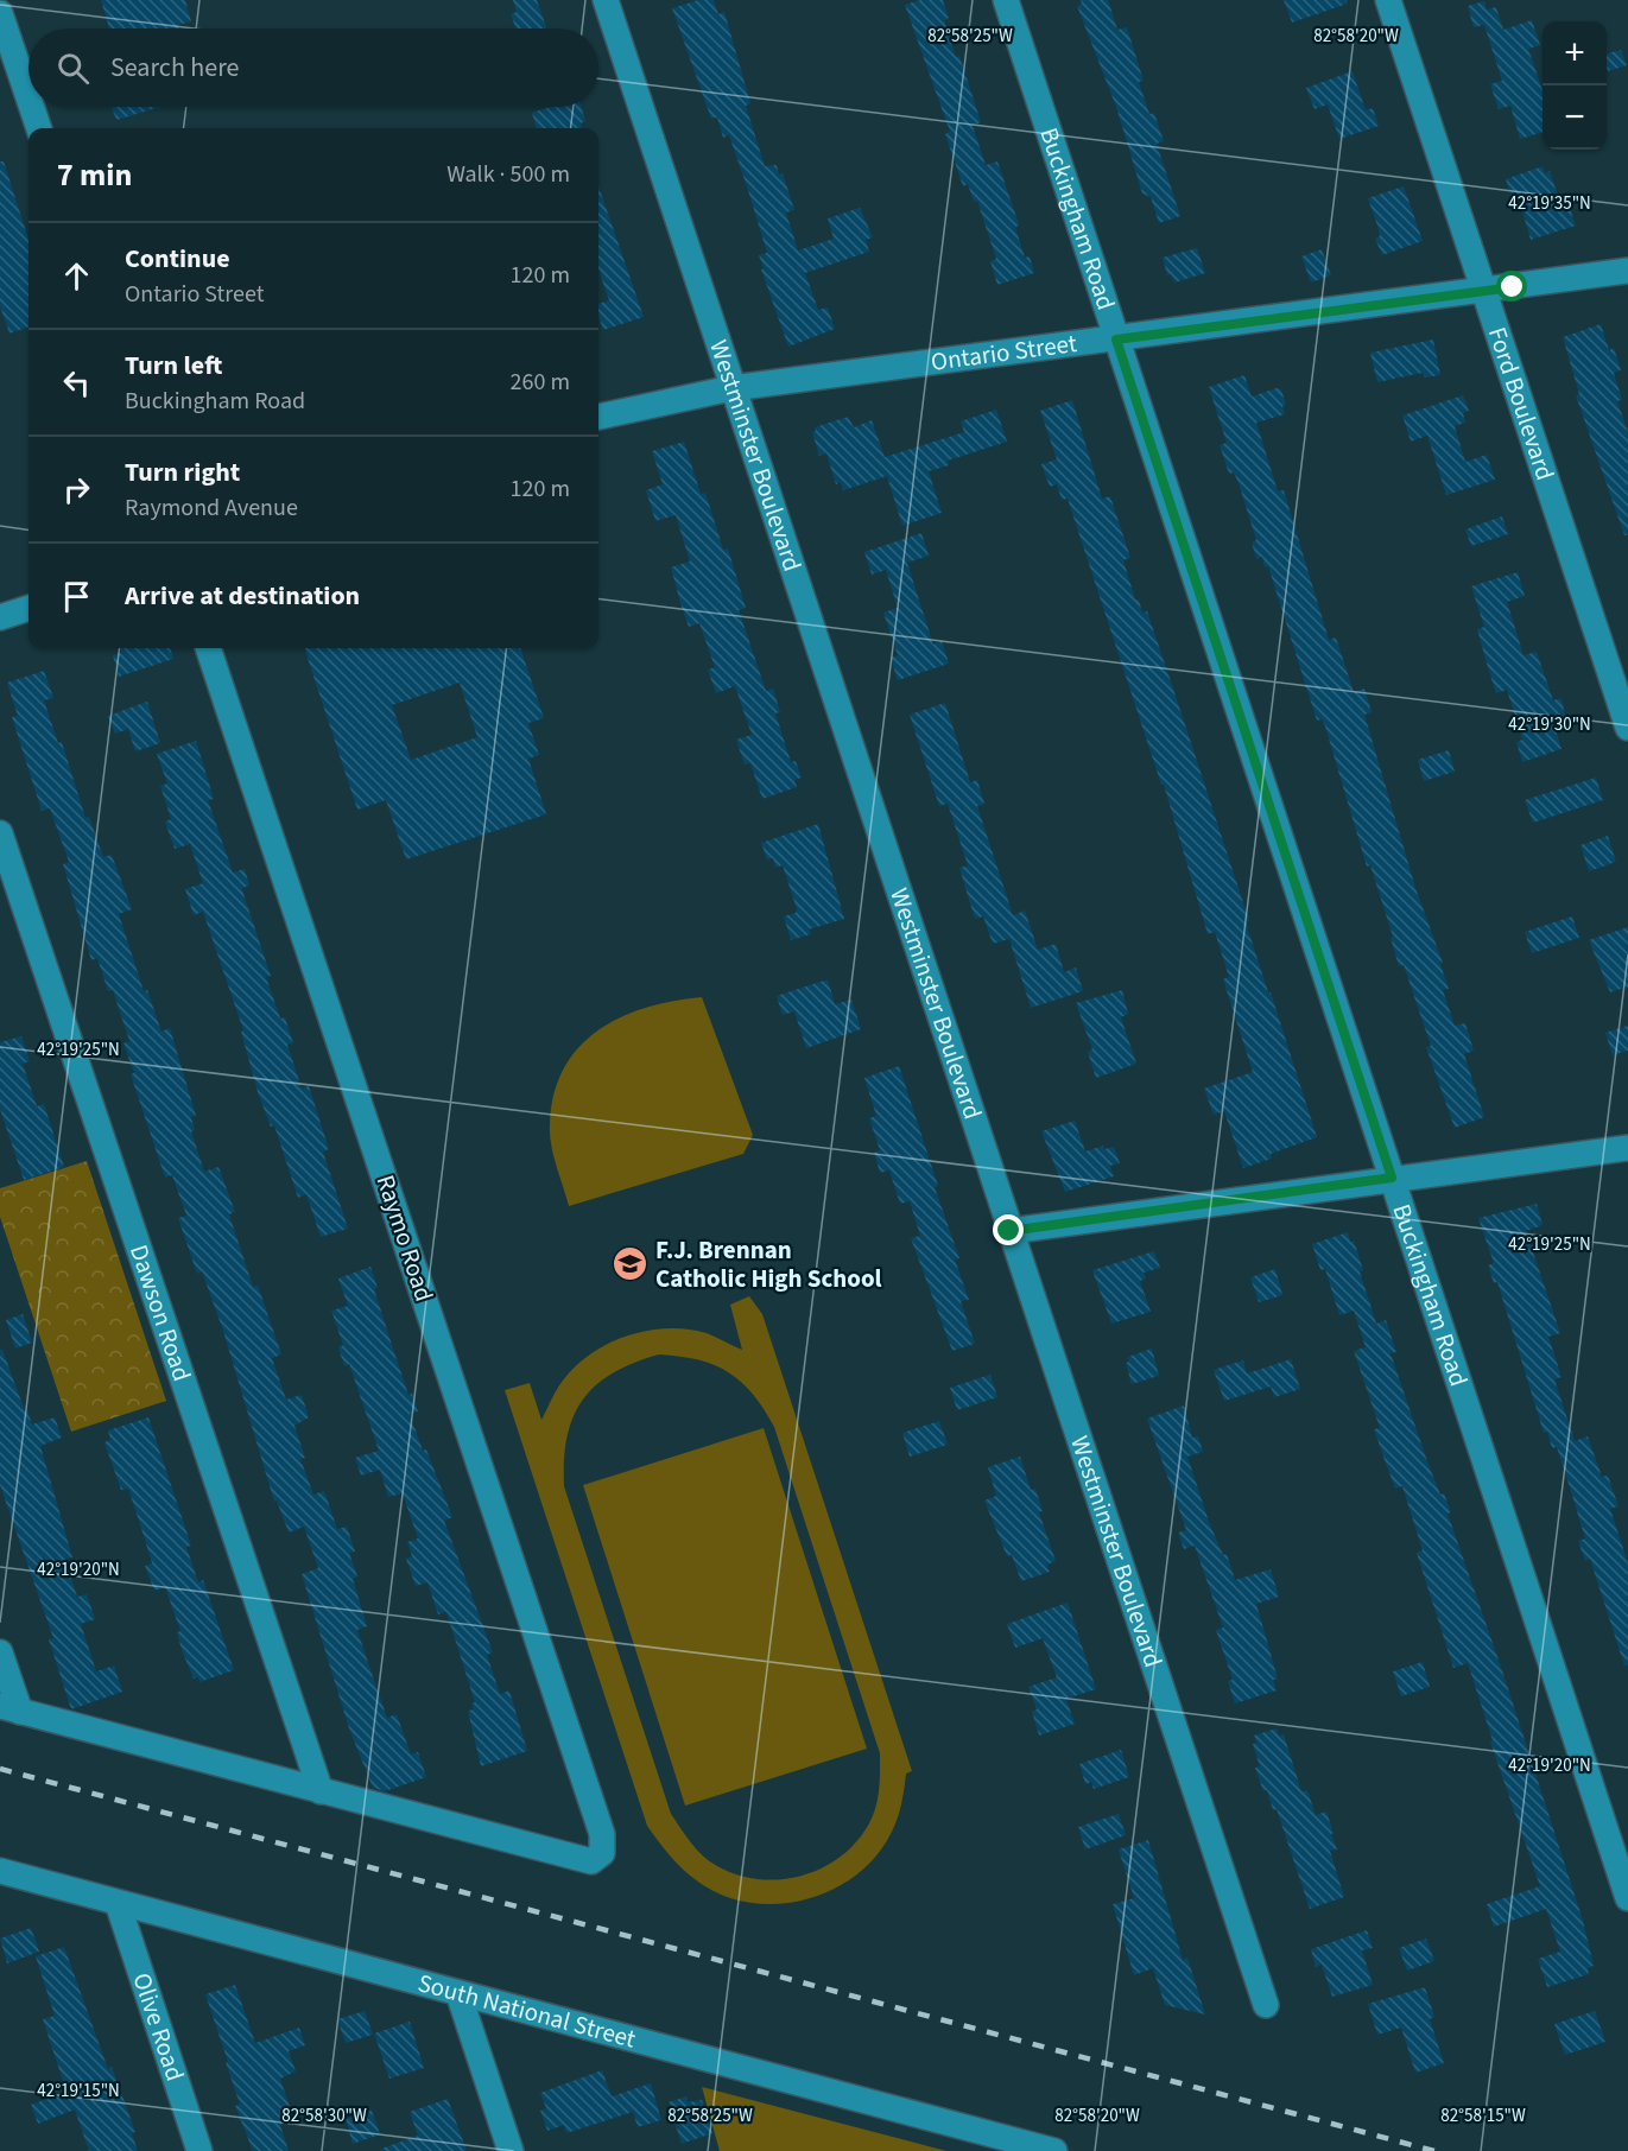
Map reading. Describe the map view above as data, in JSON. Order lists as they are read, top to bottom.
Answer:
{
  "streets": {
    "street": [
      "Buckingham Road",
      "Ontario Street",
      "Ford Boulevard",
      "Westminster Boulevard",
      "Raymo Road",
      "Dawson Road",
      "South National Street",
      "Olive Road"
    ]
  },
  "crossings": [
    ["Buckingham Road", "Ontario Street"],
    ["Ontario Street", "Ford Boulevard"],
    ["Ontario Street", "Westminster Boulevard"],
    ["Raymo Road", "Dawson Road"],
    ["South National Street", "Olive Road"]
  ],
  "places": {
    "school or university": ["F.J. Brennan Catholic High School"]
  },
  "page": {
    "map_buttons": ["+", "−"],
    "search": "Search here",
    "heading": ["7 min", "Walk · 500 m"],
    "list": [
      ["Continue", "Ontario Street", "120 m"],
      ["Turn left", "Buckingham Road", "260 m"],
      ["Turn right", "Raymond Avenue", "120 m"],
      "Arrive at destination"
    ]
  },
  "coordinates": [
    "82°58'25\"W",
    "82°58'20\"W",
    "42°19'35\"N",
    "42°19'30\"N",
    "42°19'25\"N",
    "42°19'20\"N",
    "42°19'15\"N",
    "82°58'30\"W",
    "82°58'15\"W"
  ]
}
